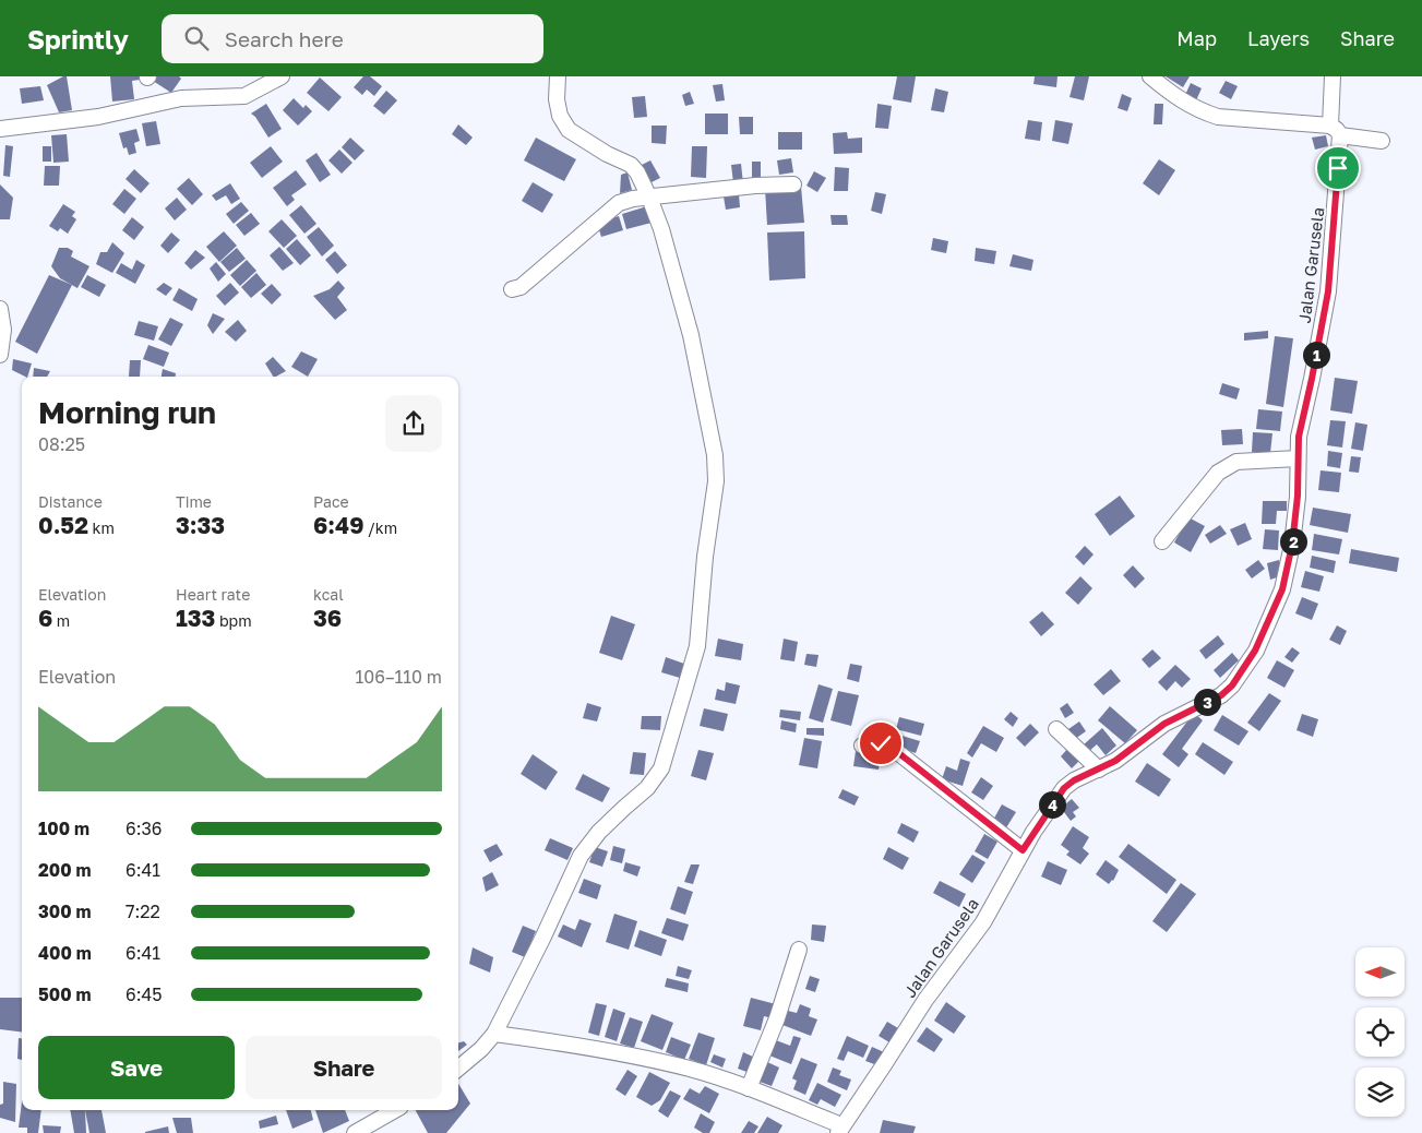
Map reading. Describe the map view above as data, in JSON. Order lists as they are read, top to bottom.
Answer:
{
  "streets": {
    "street": ["Jalan Garusela"]
  },
  "north": "left",
  "page": {
    "header": "Sprintly",
    "search": "Search here",
    "nav": ["Map", "Layers", "Share"],
    "pins": [
      "1",
      "2",
      "3",
      "4"
    ],
    "heading": ["Morning run", "08:25"],
    "stats": [
      ["Distance", "0.52 km"],
      ["Time", "3:33"],
      ["Pace", "6:49 /km"],
      ["Elevation", "6 m"],
      ["Heart rate", "133 bpm"],
      ["kcal", "36"]
    ],
    "chart": ["Elevation", "106–110 m"],
    "list": [
      {
        "name": "100 m",
        "note": "6:36"
      },
      {
        "name": "200 m",
        "note": "6:41"
      },
      {
        "name": "300 m",
        "note": "7:22"
      },
      {
        "name": "400 m",
        "note": "6:41"
      },
      {
        "name": "500 m",
        "note": "6:45"
      }
    ],
    "buttons": ["Save", "Share"]
  }
}
